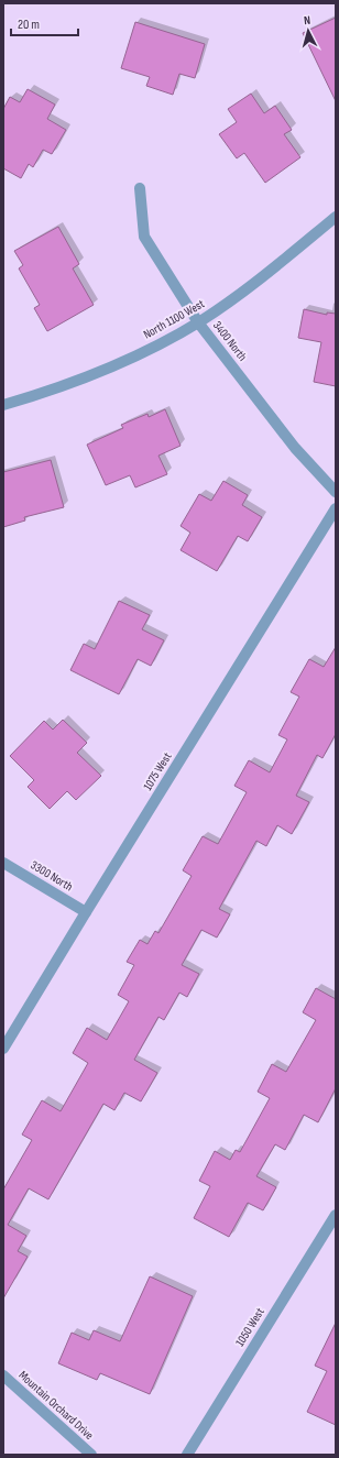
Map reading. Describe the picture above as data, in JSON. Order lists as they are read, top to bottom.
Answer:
{
  "streets": {
    "street": [
      "North 1100 West",
      "3400 North",
      "1075 West",
      "3300 North",
      "1050 West",
      "Mountain Orchard Drive"
    ]
  },
  "crossings": [
    ["North 1100 West", "3400 North"],
    ["1075 West", "3300 North"]
  ],
  "scale_bar": "20 m",
  "north": "top"
}
